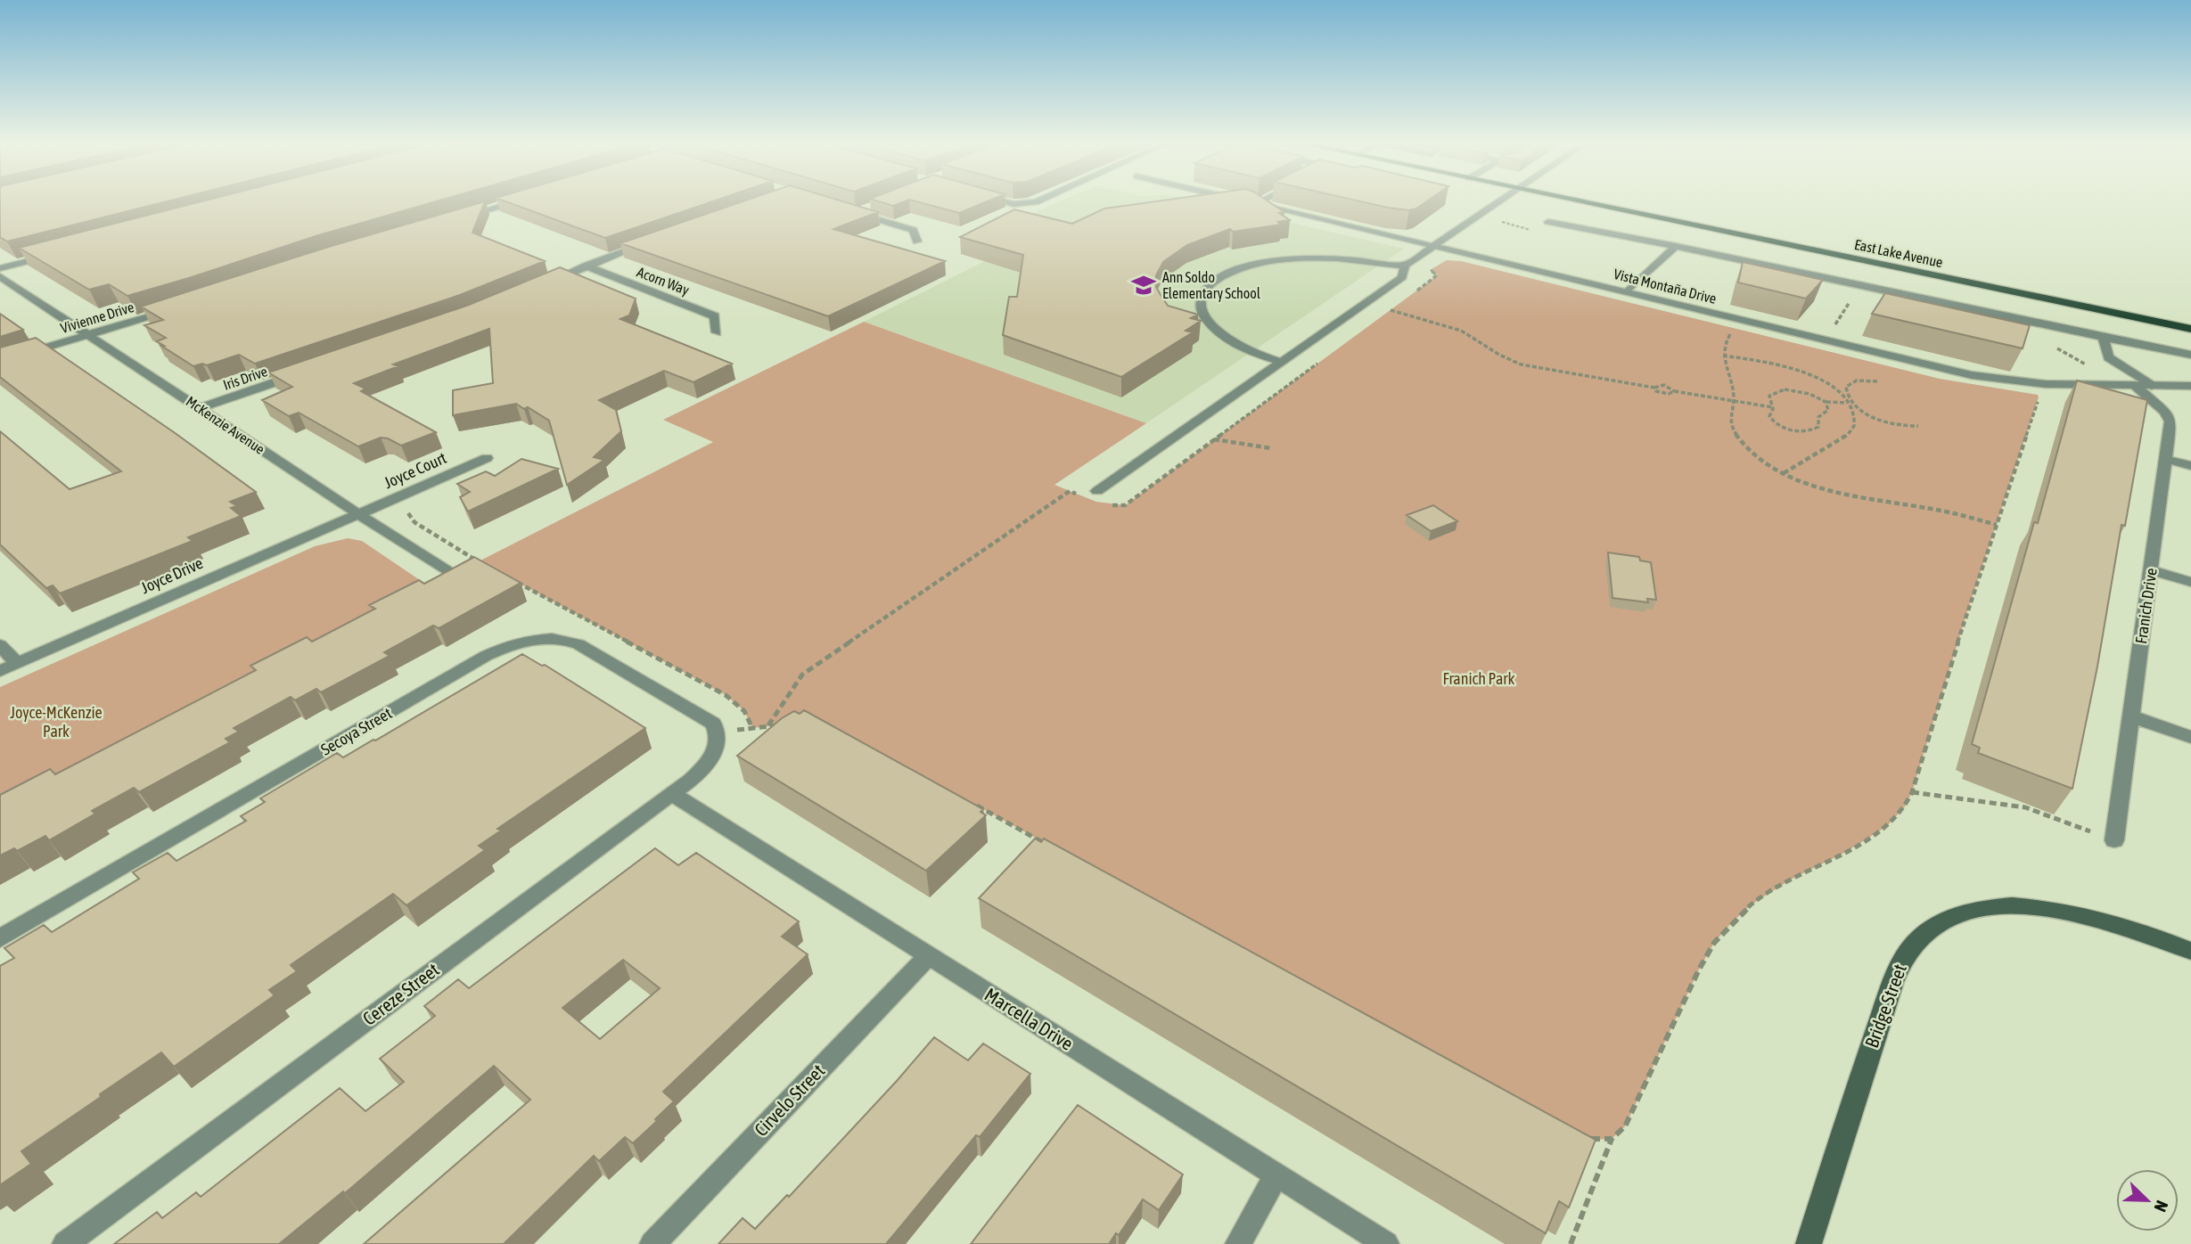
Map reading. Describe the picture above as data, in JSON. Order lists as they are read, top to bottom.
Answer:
{
  "streets": {
    "main road": ["East Lake Avenue"],
    "street": [
      "Acorn Way",
      "Vista Montaña Drive",
      "Vivienne Drive",
      "Iris Drive",
      "McKenzie Avenue",
      "Joyce Court",
      "Joyce Drive",
      "Franich Drive",
      "Secoya Street",
      "Cereze Street",
      "Bridge Street",
      "Marcella Drive",
      "Cirvelo Street"
    ]
  },
  "crossings": [
    ["Vista Montaña Drive", "Franich Drive"],
    ["Vivienne Drive", "McKenzie Avenue"],
    ["Iris Drive", "McKenzie Avenue"],
    ["McKenzie Avenue", "Joyce Court"],
    ["McKenzie Avenue", "Joyce Drive"],
    ["Joyce Court", "Joyce Drive"],
    ["Secoya Street", "Cereze Street"],
    ["Cereze Street", "Marcella Drive"],
    ["Marcella Drive", "Cirvelo Street"]
  ],
  "parks": ["Franich Park", "Joyce-McKenzie Park"],
  "places": {
    "school or university": ["Ann Soldo Elementary School"]
  },
  "north": "bottom right"
}
